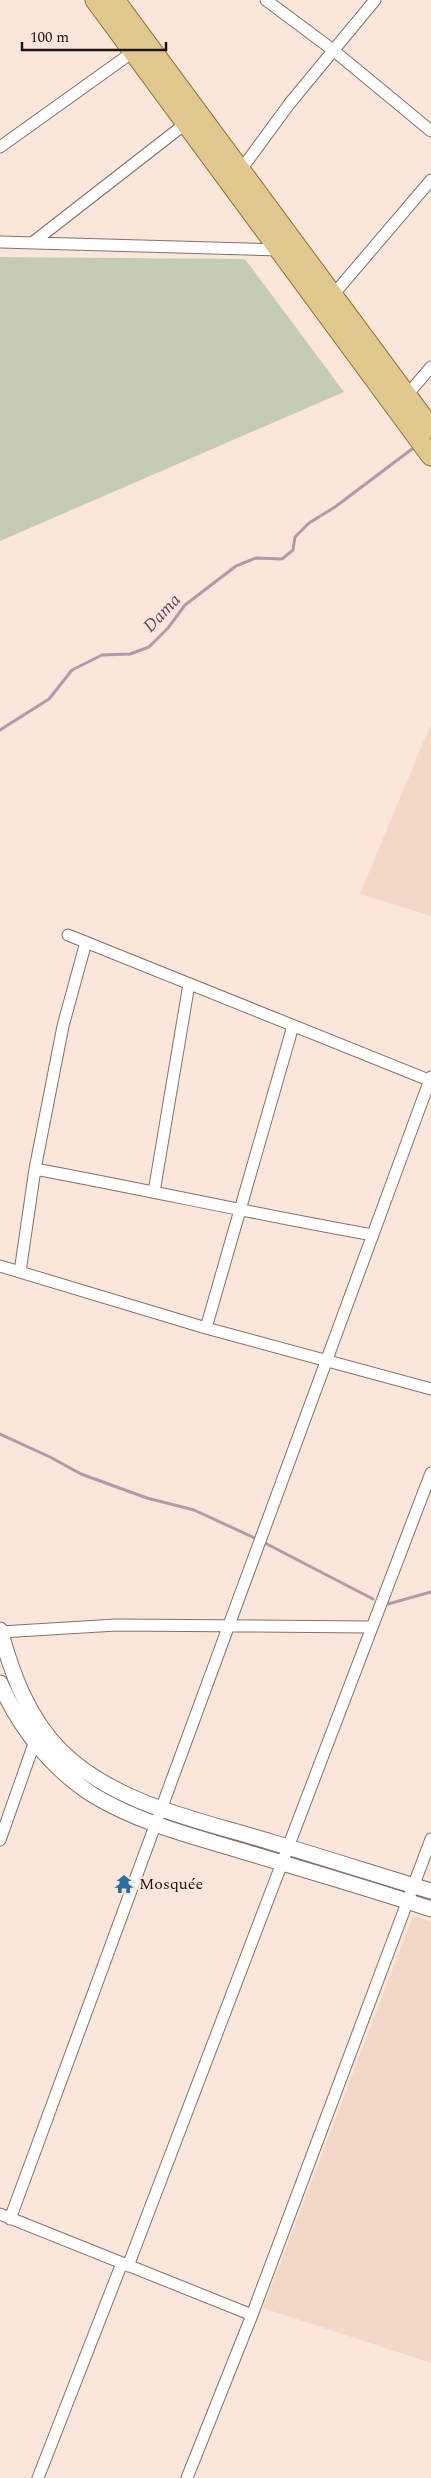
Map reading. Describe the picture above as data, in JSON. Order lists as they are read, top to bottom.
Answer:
{
  "water": ["Dama"],
  "places": {
    "temple": ["Mosquée"]
  },
  "scale_bar": "100 m"
}
